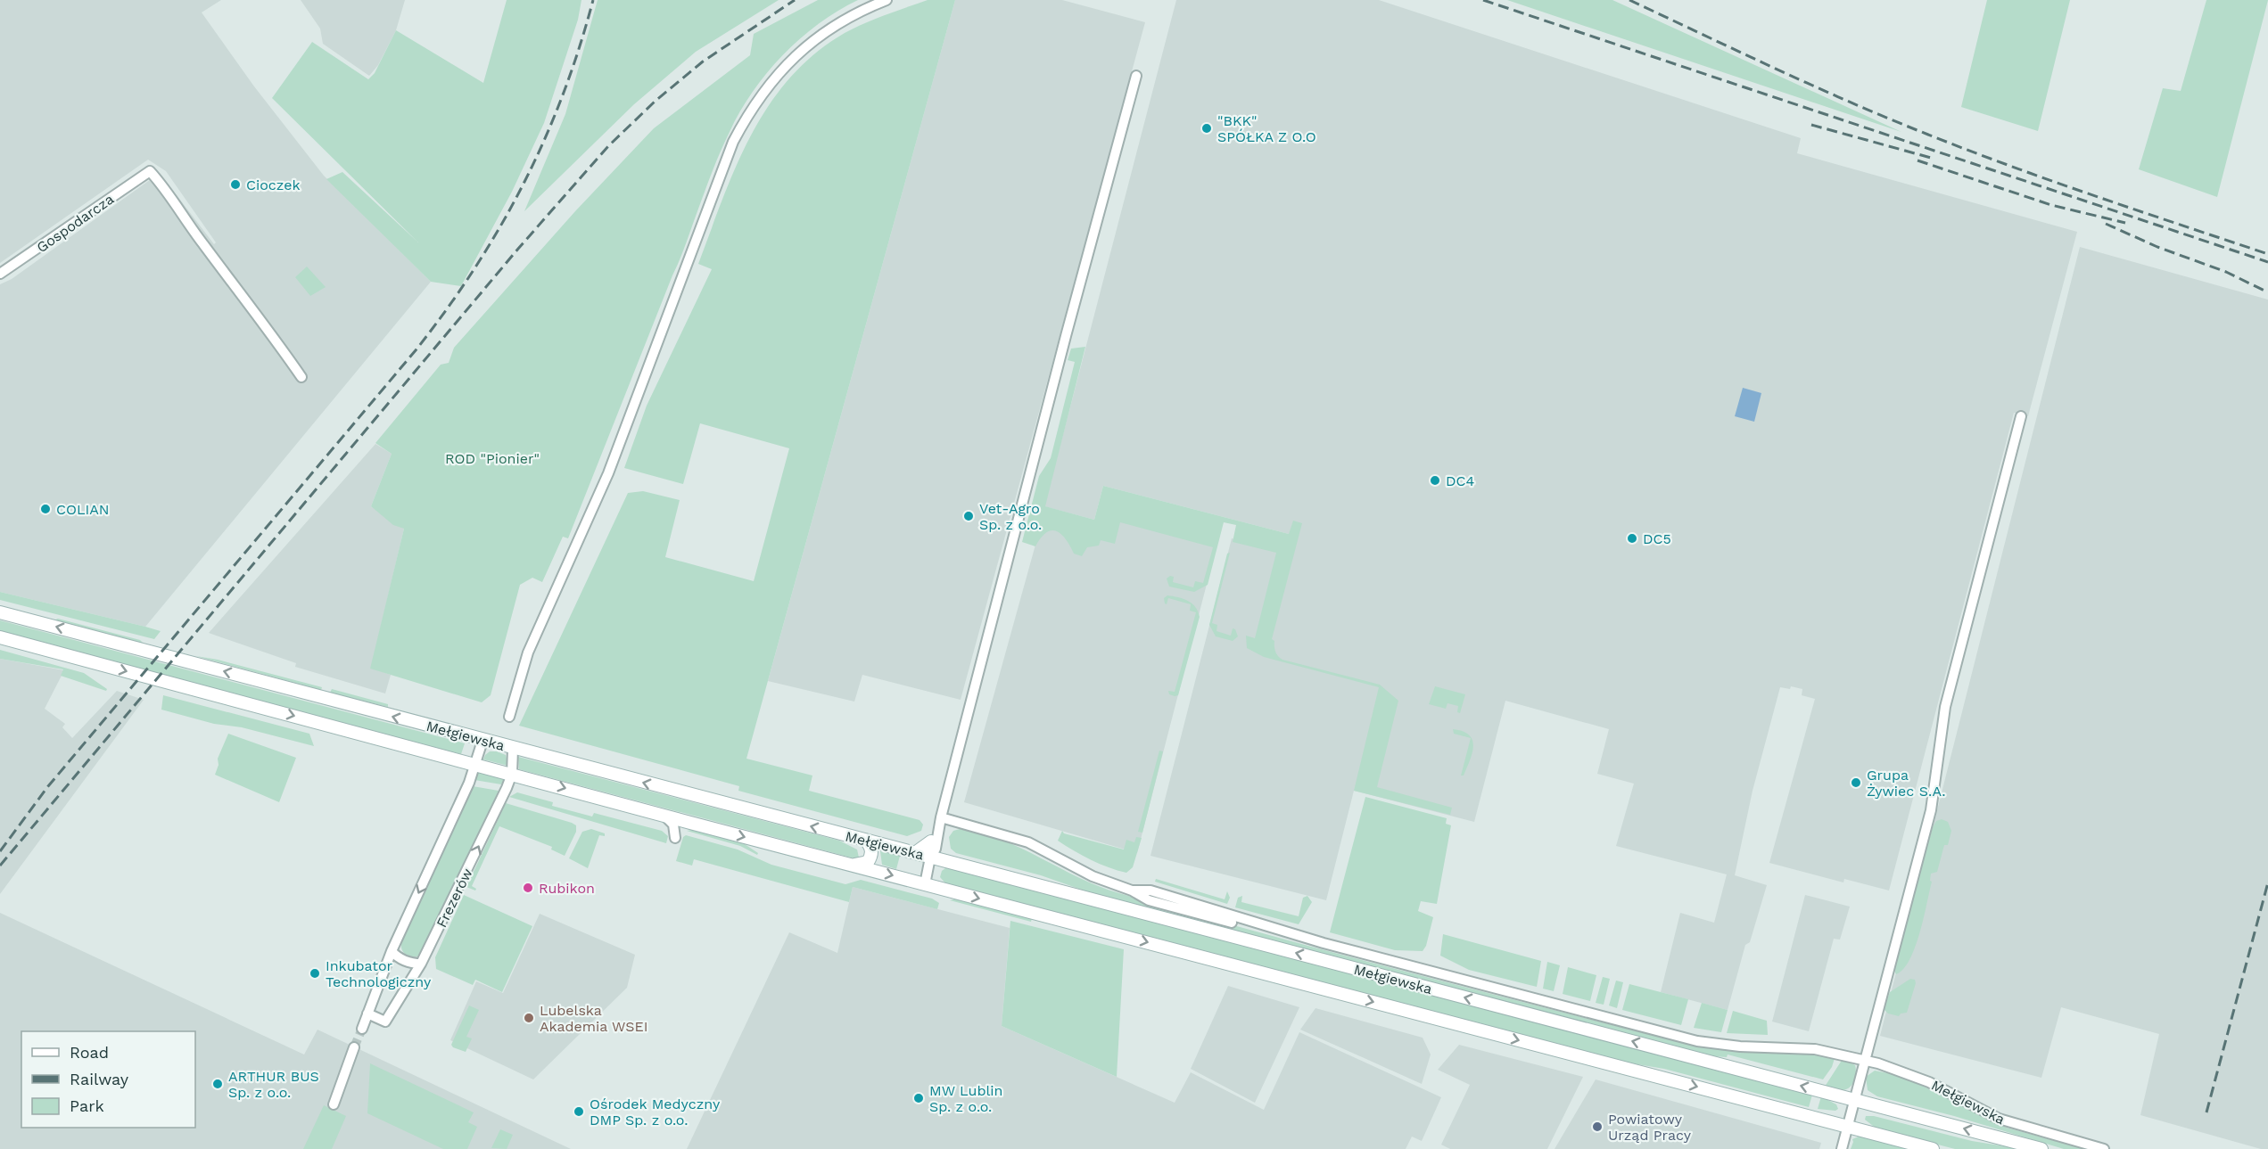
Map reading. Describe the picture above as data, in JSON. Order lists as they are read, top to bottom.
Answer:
{
  "streets": {
    "main road": ["Mełgiewska"],
    "street": ["Gospodarcza", "Frezerów"]
  },
  "crossings": [
    ["Mełgiewska", "Frezerów"]
  ],
  "parks": ["ROD \"Pionier\""],
  "places": [
    "\"BKK\" SPÓŁKA Z O.O",
    "Cioczek",
    "DC4",
    "COLIAN",
    "Vet-Agro Sp. z o.o.",
    "DC5",
    "Grupa Żywiec S.A.",
    "Rubikon",
    "Inkubator Technologiczny",
    "Lubelska Akademia WSEI",
    "ARTHUR BUS Sp. z o.o.",
    "MW Lublin Sp. z o.o.",
    "Ośrodek Medyczny DMP Sp. z o.o.",
    "Powiatowy Urząd Pracy"
  ],
  "legend": ["Road", "Railway", "Park"]
}
